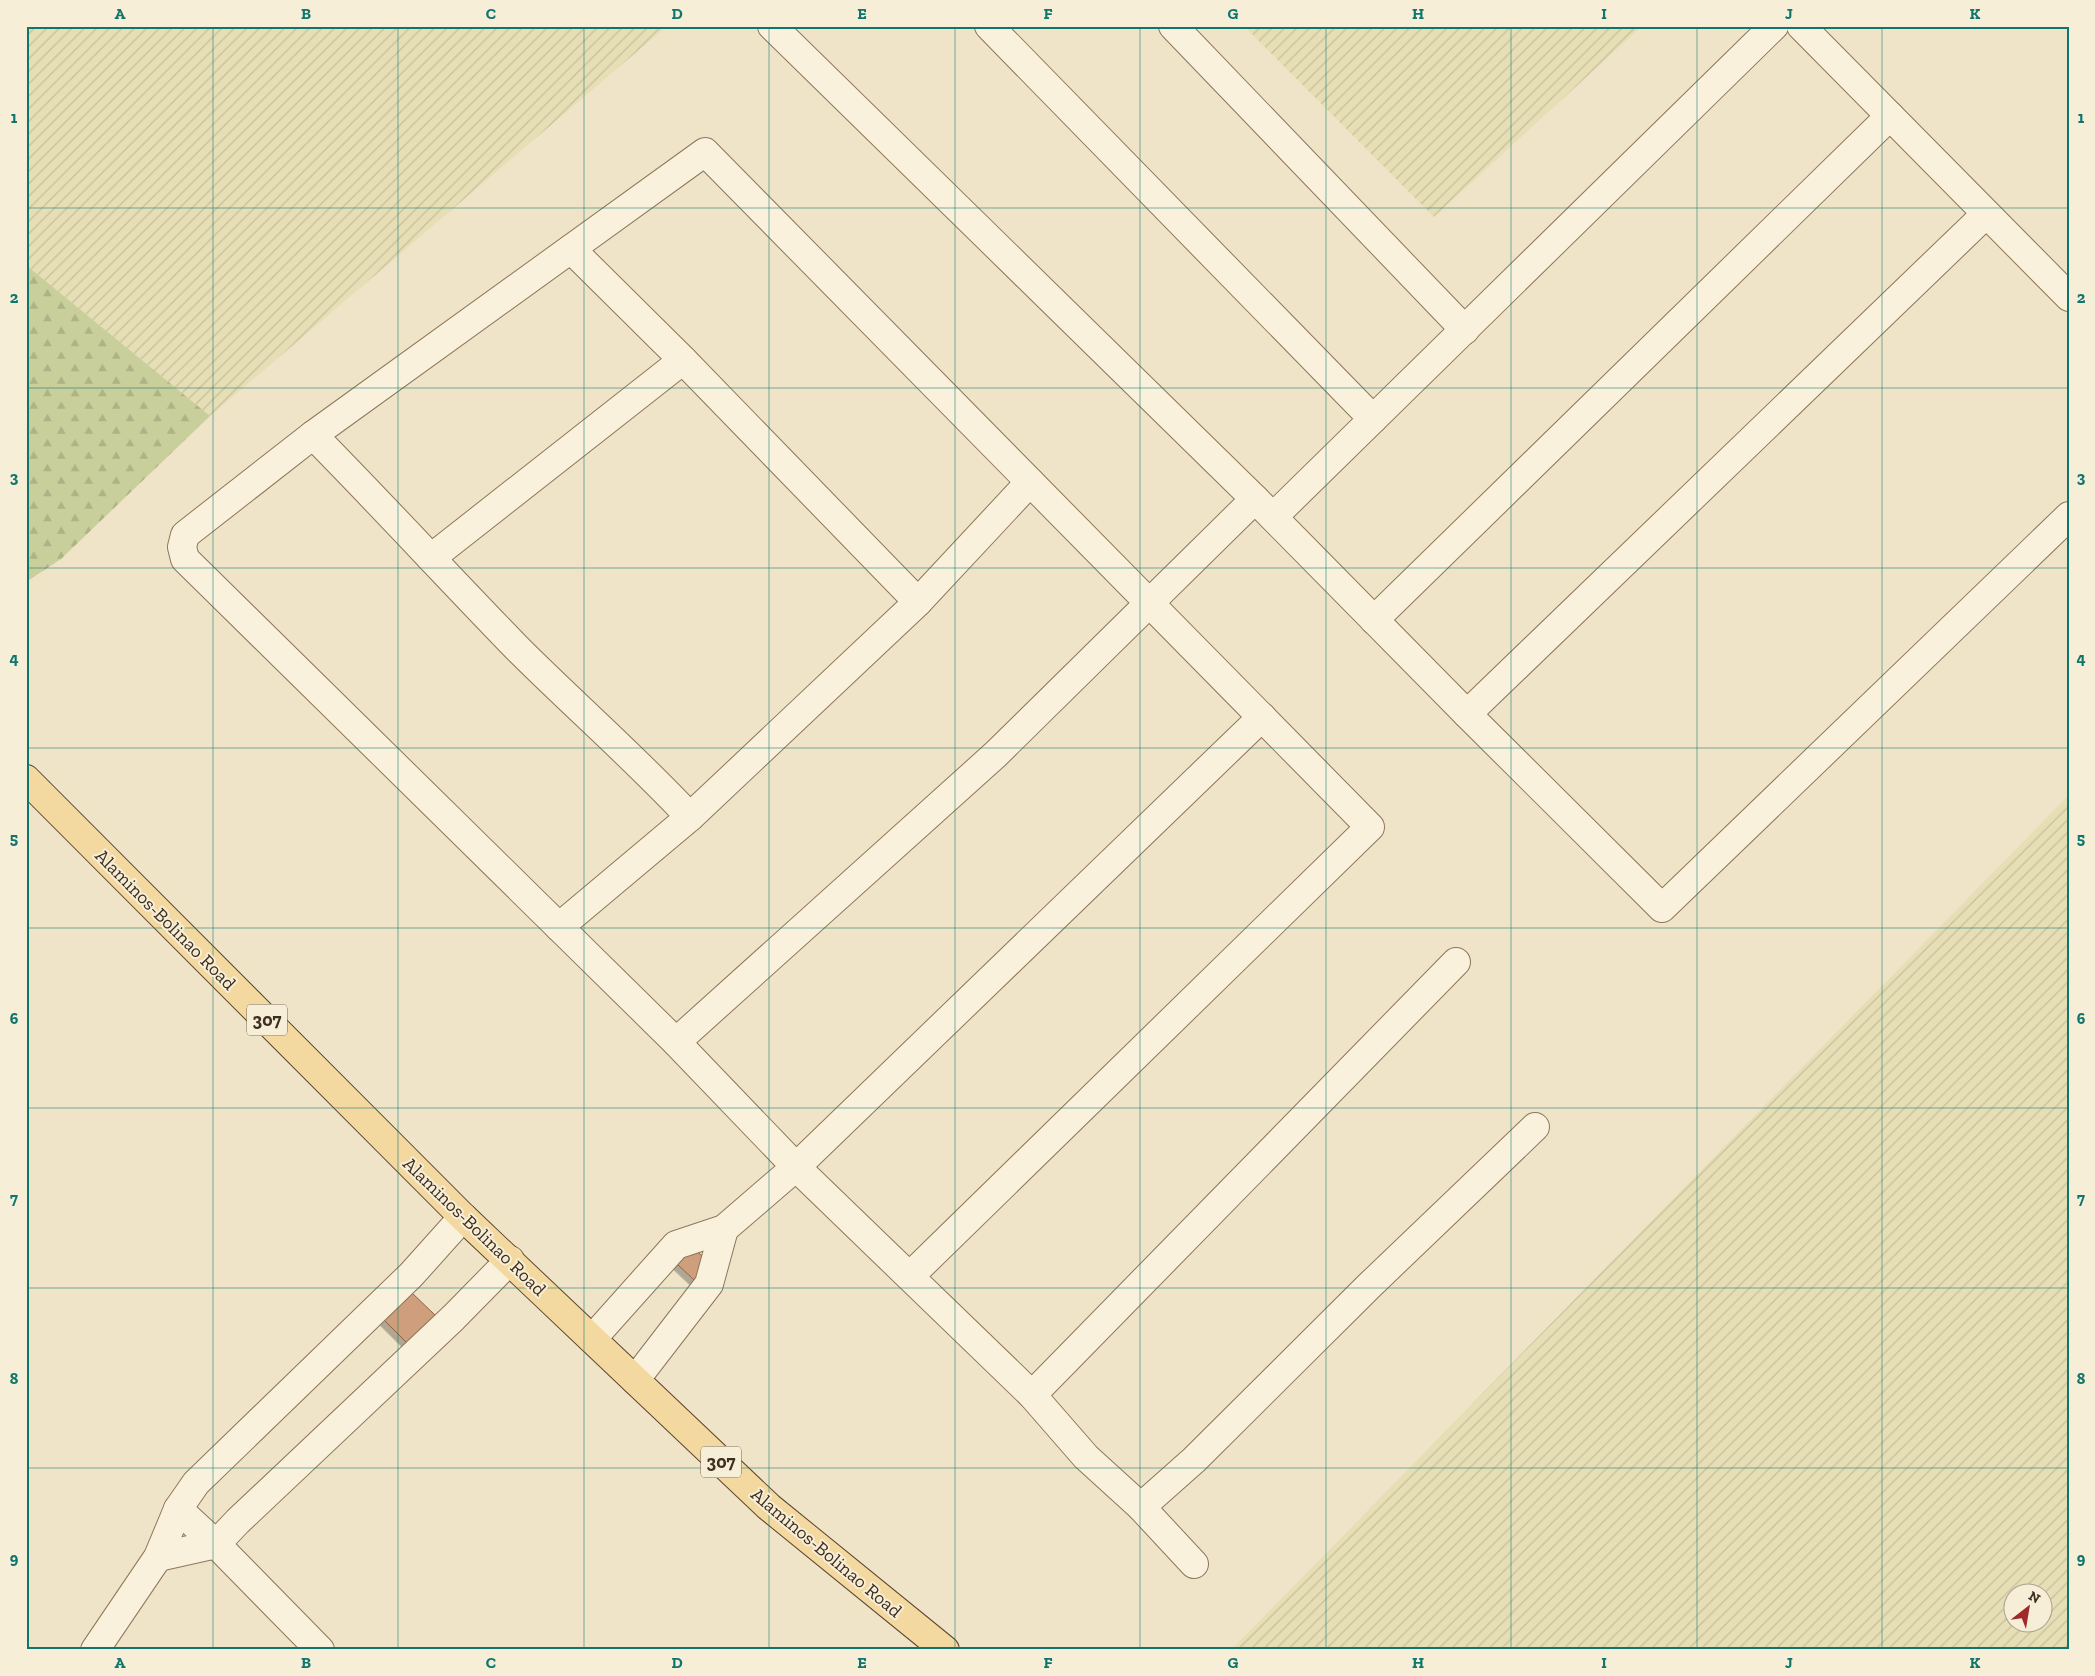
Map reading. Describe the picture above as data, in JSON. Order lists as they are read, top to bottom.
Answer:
{
  "streets": {
    "main road": ["Alaminos-Bolinao Road", "307"]
  },
  "north": "top right",
  "grid": {
    "columns": [
      "A",
      "B",
      "C",
      "D",
      "E",
      "F",
      "G",
      "H",
      "I",
      "J",
      "K"
    ],
    "rows": [
      "1",
      "2",
      "3",
      "4",
      "5",
      "6",
      "7",
      "8",
      "9"
    ]
  }
}
